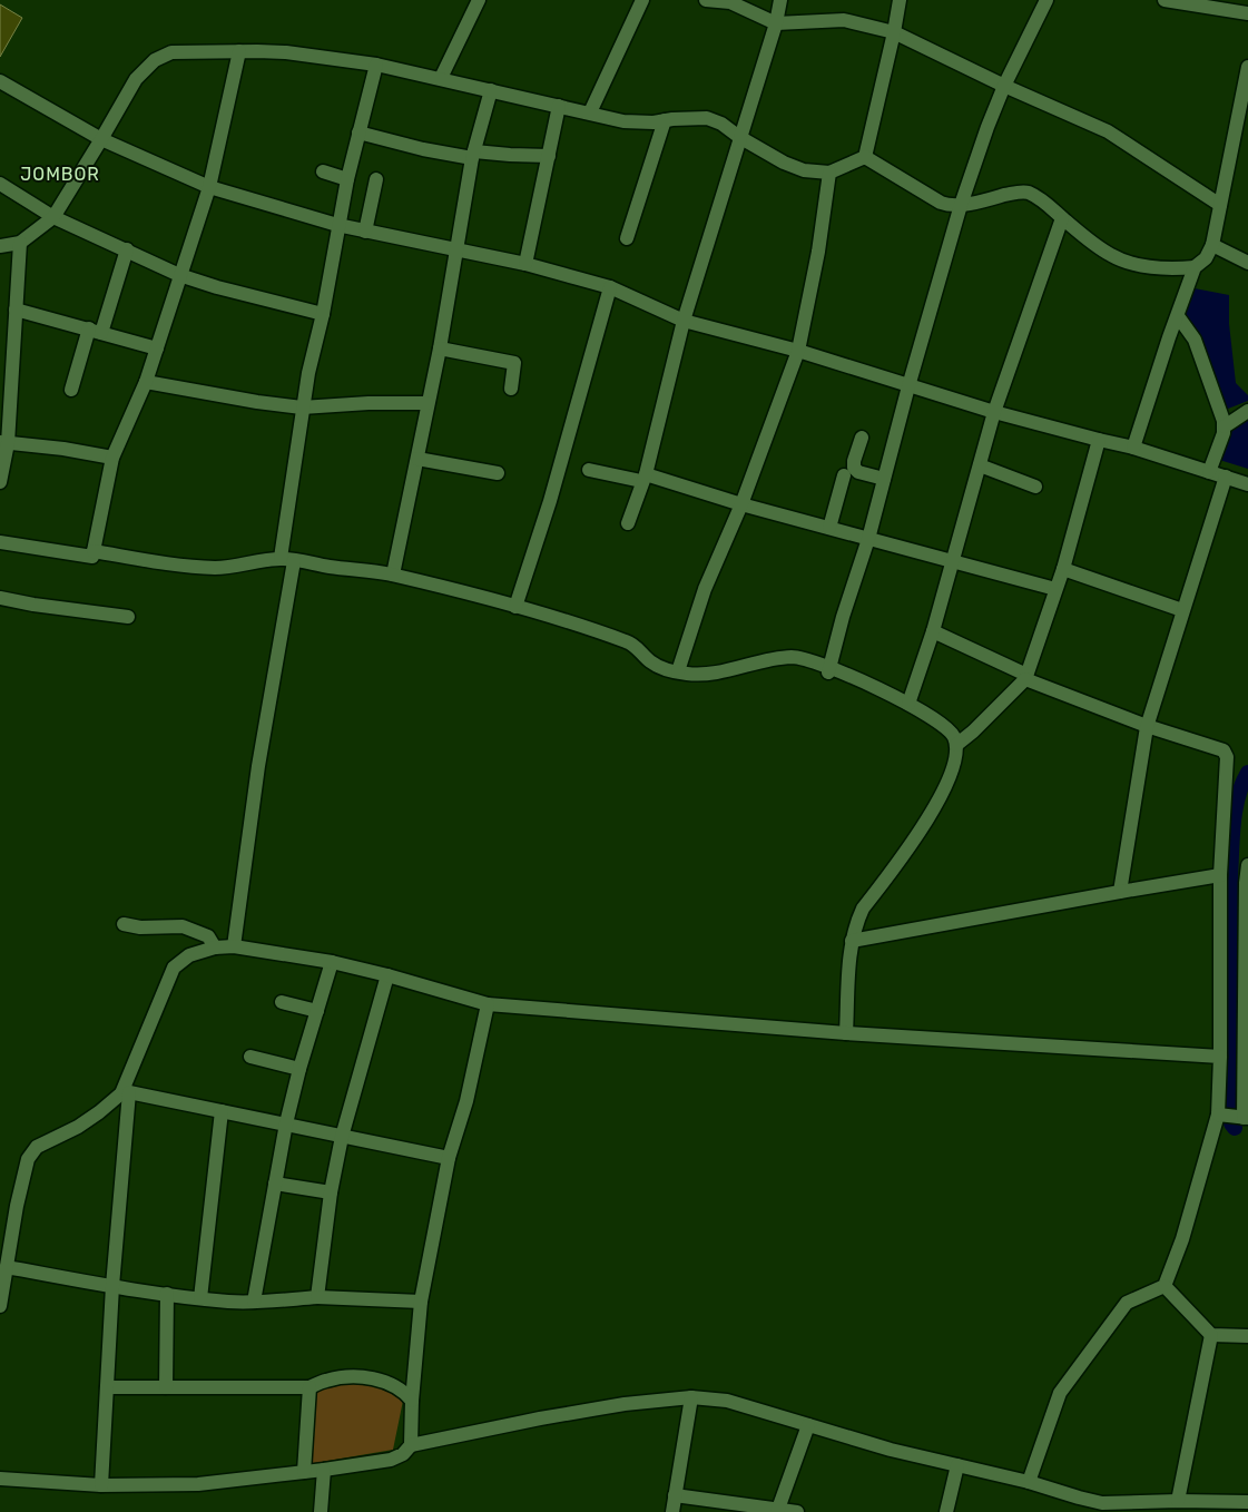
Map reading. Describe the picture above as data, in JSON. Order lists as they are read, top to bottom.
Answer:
{
  "districts": ["JOMBOR"]
}
